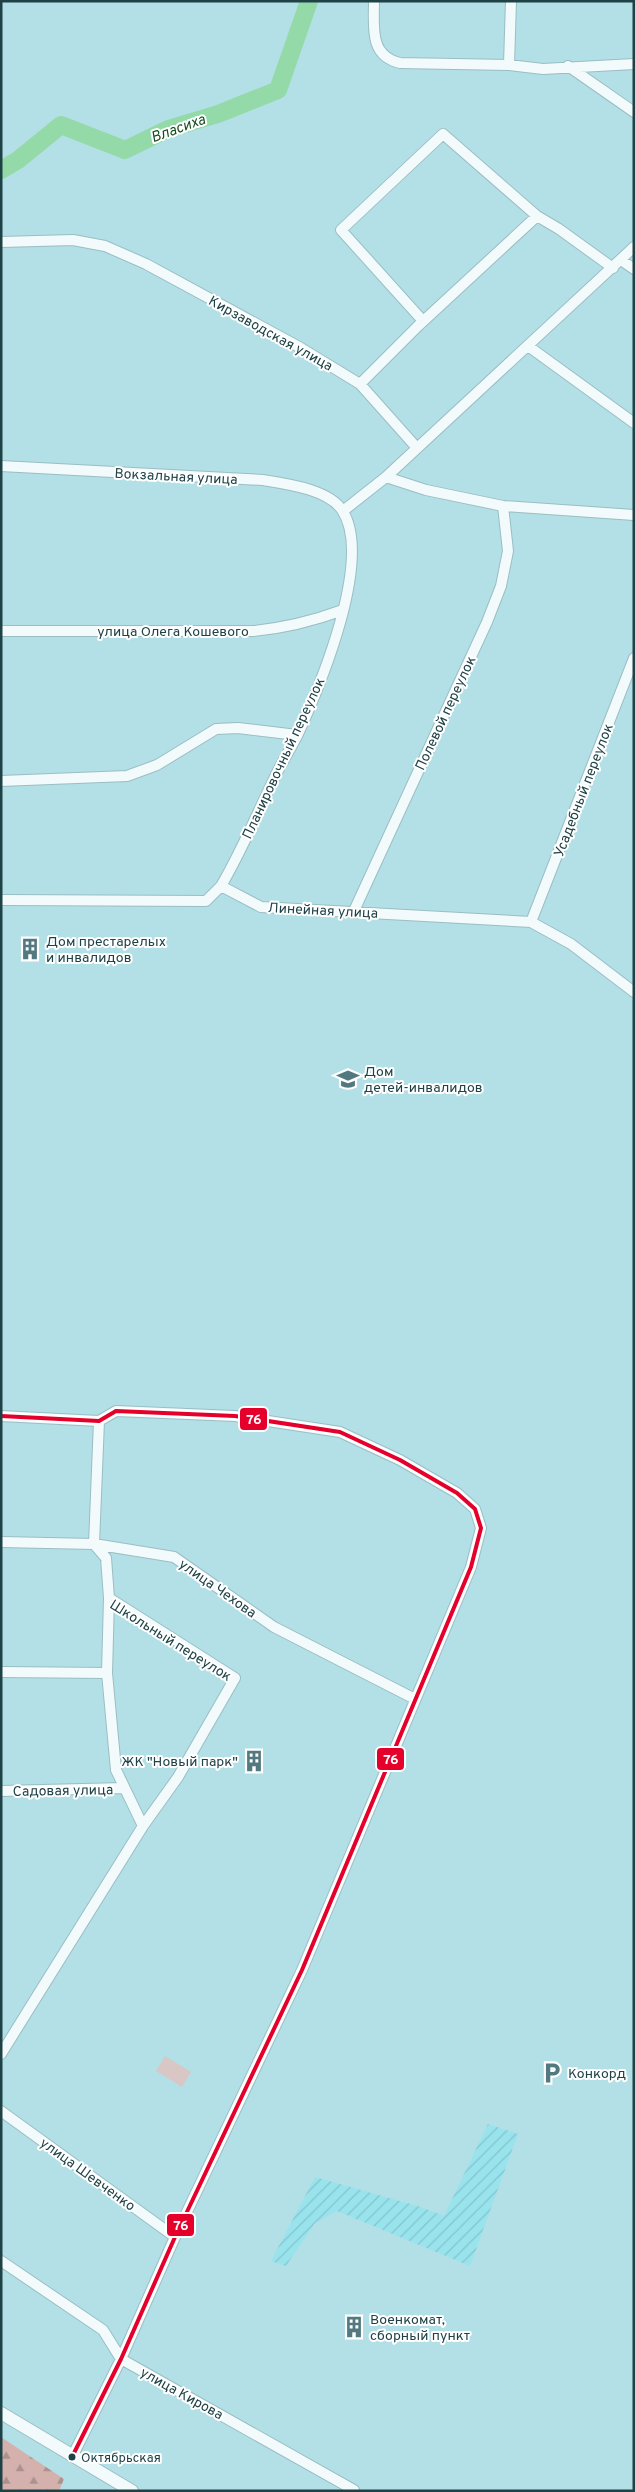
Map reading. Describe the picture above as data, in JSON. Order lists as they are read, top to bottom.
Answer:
{
  "streets": {
    "street": [
      "Кирзаводская улица",
      "Вокзальная улица",
      "улица Олега Кошевого",
      "Полевой переулок",
      "Планировочный переулок",
      "Усадебный переулок",
      "Линейная улица",
      "улица Чехова",
      "Школьный переулок",
      "Садовая улица",
      "улица Шевченко",
      "улица Кирова"
    ]
  },
  "crossings": [
    ["Вокзальная улица", "Планировочный переулок"],
    ["улица Олега Кошевого", "Планировочный переулок"],
    ["Полевой переулок", "Линейная улица"],
    ["Планировочный переулок", "Линейная улица"],
    ["Усадебный переулок", "Линейная улица"],
    ["Школьный переулок", "Садовая улица"]
  ],
  "water": ["Власиха"],
  "places": {
    "building": ["Дом престарелых и инвалидов", "ЖК \"Новый парк\"", "Военкомат, сборный пункт"],
    "school or university": ["Дом детей-инвалидов"],
    "parking": ["Конкорд"],
    "other": ["Октябрьская"]
  },
  "lines": ["transit line 76"]
}
